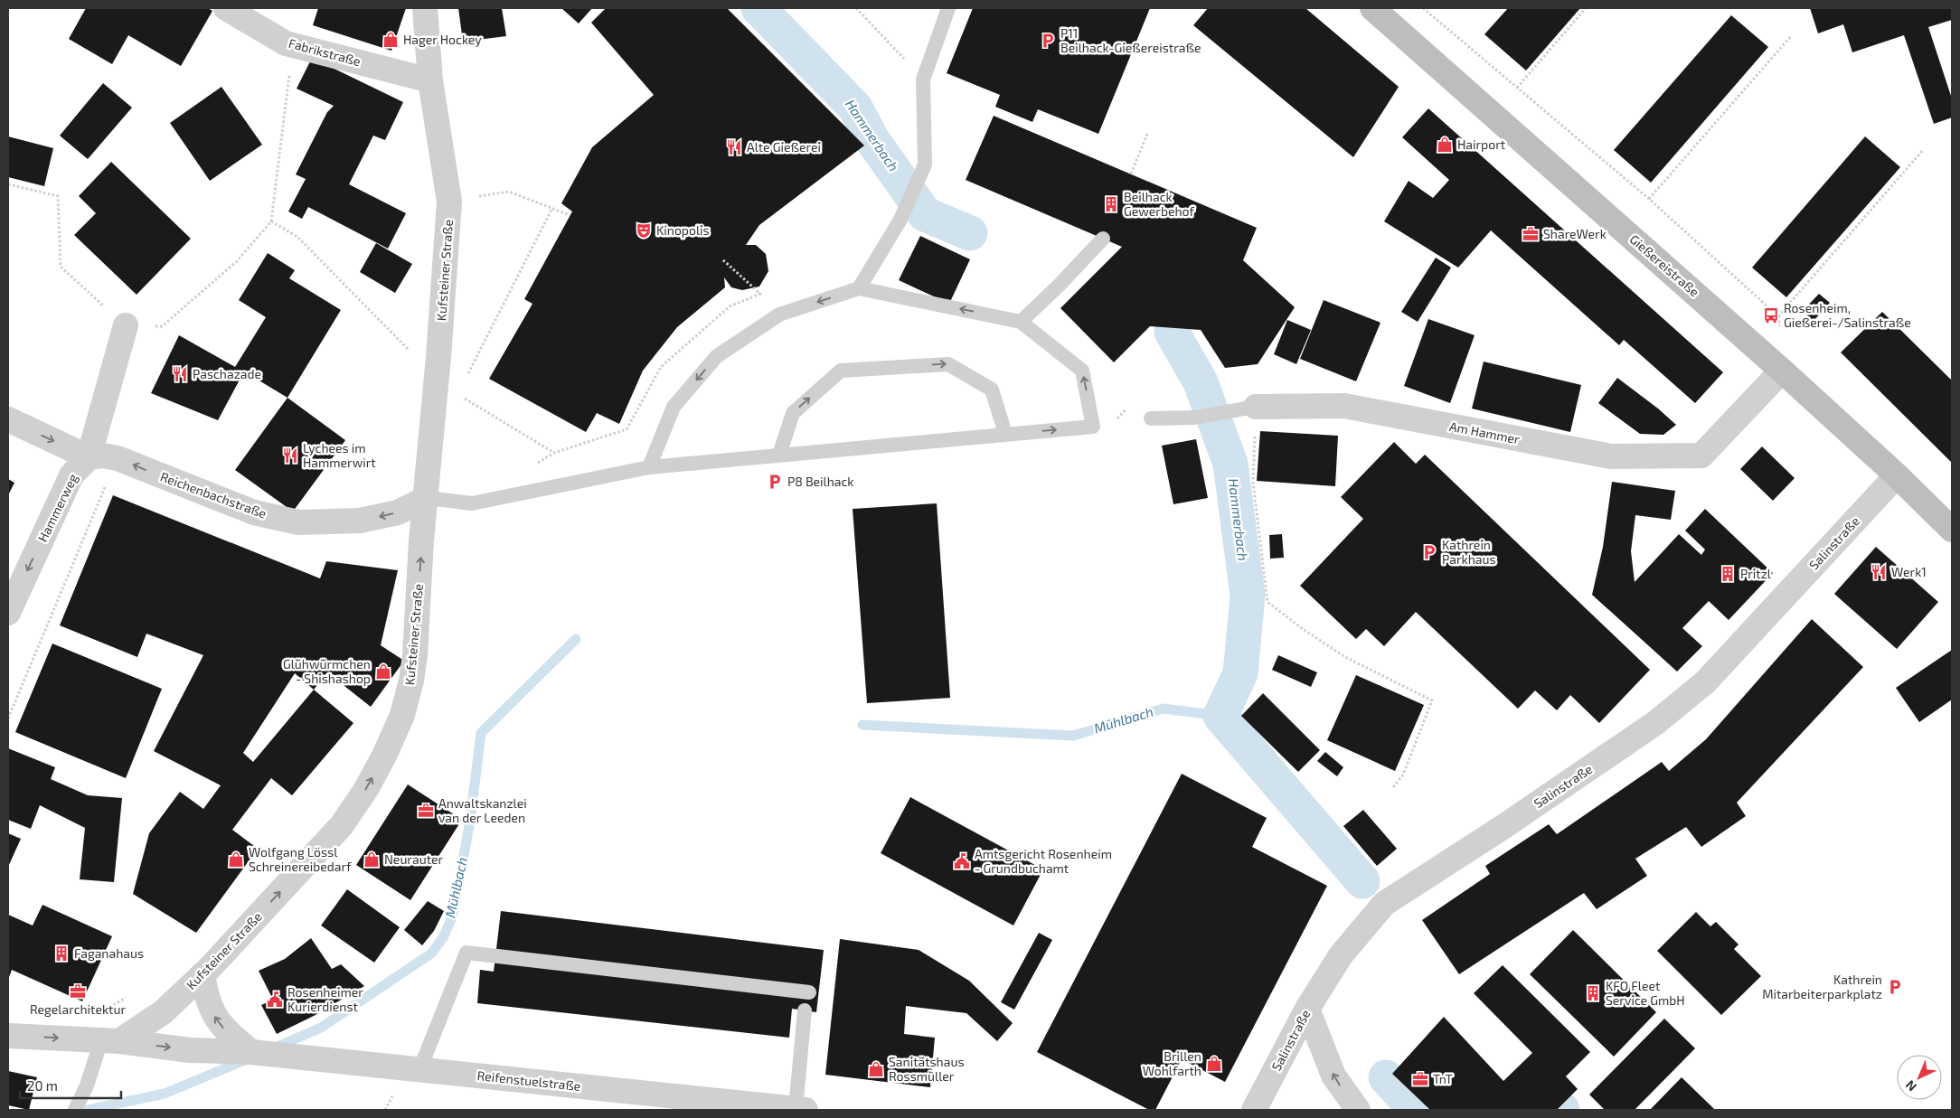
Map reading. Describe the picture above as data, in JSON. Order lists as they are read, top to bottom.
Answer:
{
  "streets": {
    "main road": ["Gießereistraße"],
    "street": [
      "Fabrikstraße",
      "Kufsteiner Straße",
      "Am Hammer",
      "Reichenbachstraße",
      "Hammerweg",
      "Salinstraße",
      "Reifenstuelstraße"
    ]
  },
  "crossings": [
    ["Fabrikstraße", "Kufsteiner Straße"],
    ["Gießereistraße", "Am Hammer"],
    ["Gießereistraße", "Salinstraße"],
    ["Kufsteiner Straße", "Reichenbachstraße"],
    ["Kufsteiner Straße", "Reifenstuelstraße"],
    ["Reichenbachstraße", "Hammerweg"]
  ],
  "one_way": ["Kufsteiner Straße", "Hammerweg"],
  "water": ["Hammerbach", "Mühlbach"],
  "places": {
    "shop": [
      "Hager Hockey",
      "Hairport",
      "Glühwürmchen - Shishashop",
      "Wolfgang Lössl Schreinereibedarf",
      "Neurauter",
      "Brillen Wohlfarth",
      "Sanitätshaus Rossmüller"
    ],
    "parking": [
      "P11 Beilhack-Gießereistraße",
      "P8 Beilhack",
      "Kathrein Parkhaus",
      "Kathrein Mitarbeiterparkplatz"
    ],
    "restaurant": [
      "Alte Gießerei",
      "Paschazade",
      "Lychees im Hammerwirt",
      "Werk1"
    ],
    "building": [
      "Beilhack Gewerbehof",
      "Pritzl",
      "Faganahaus",
      "KFO Fleet Service GmbH"
    ],
    "theatre": ["Kinopolis"],
    "office": [
      "ShareWerk",
      "Anwaltskanzlei van der Leeden",
      "Regelarchitektur",
      "TnT"
    ],
    "bus stop": ["Rosenheim, Gießerei-/Salinstraße"],
    "public building": ["Amtsgericht Rosenheim - Grundbuchamt", "Rosenheimer Kurierdienst"]
  },
  "scale_bar": "20 m",
  "north": "bottom left"
}
